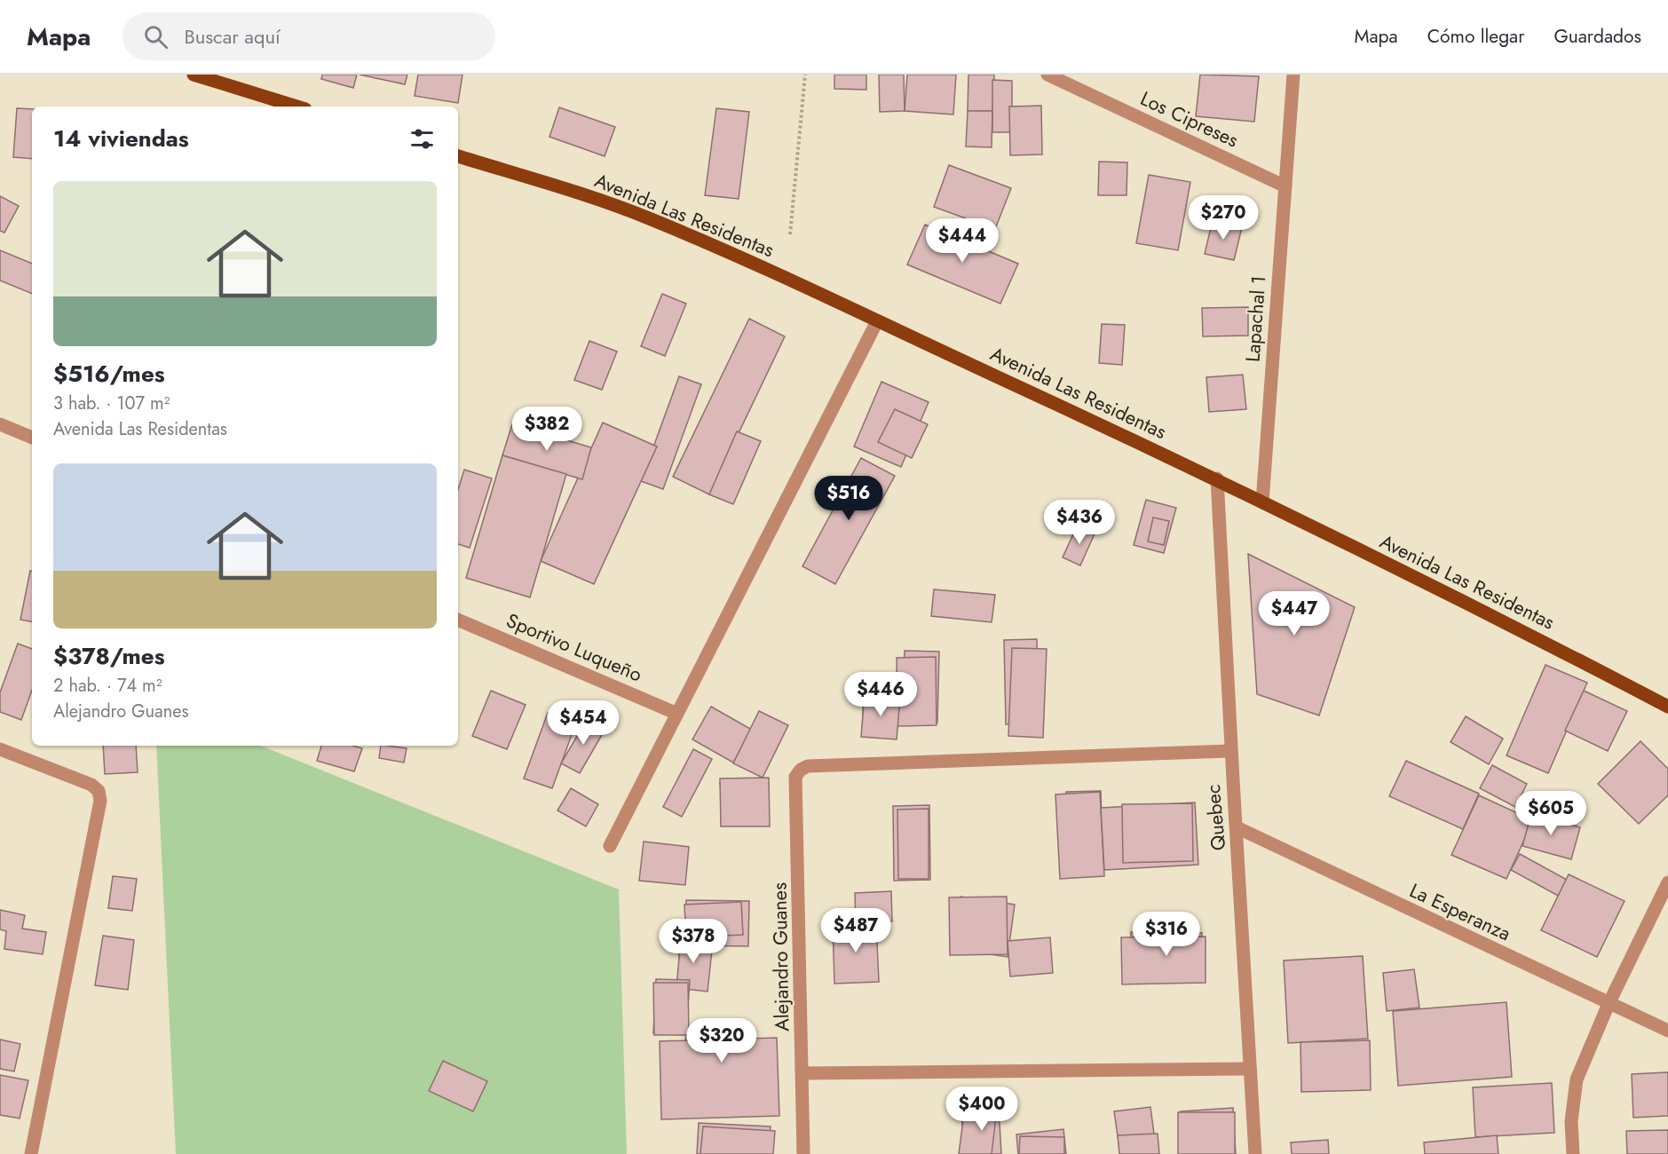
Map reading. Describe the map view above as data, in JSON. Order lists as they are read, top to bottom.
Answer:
{
  "streets": {
    "main road": ["Avenida Las Residentas"],
    "street": [
      "Los Cipreses",
      "Lapachal 1",
      "Sportivo Luqueño",
      "Quebec",
      "La Esperanza",
      "Alejandro Guanes"
    ]
  },
  "crossings": [
    ["Los Cipreses", "Lapachal 1"],
    ["Avenida Las Residentas", "Lapachal 1"],
    ["Avenida Las Residentas", "Quebec"],
    ["Quebec", "La Esperanza"],
    ["Quebec", "Alejandro Guanes"]
  ],
  "page": {
    "header": "Mapa",
    "search": "Buscar aquí",
    "nav": ["Mapa", "Cómo llegar", "Guardados"],
    "heading": "14 viviendas",
    "list": [
      {
        "name": "$516/mes",
        "note": "3 hab. · 107 m² · Avenida Las Residentas"
      },
      {
        "name": "$378/mes",
        "note": "2 hab. · 74 m² · Alejandro Guanes"
      }
    ],
    "price": [
      "$270",
      "$444",
      "$382",
      "$516",
      "$436",
      "$447",
      "$446",
      "$454",
      "$605",
      "$487",
      "$316",
      "$378",
      "$320",
      "$400"
    ]
  }
}
